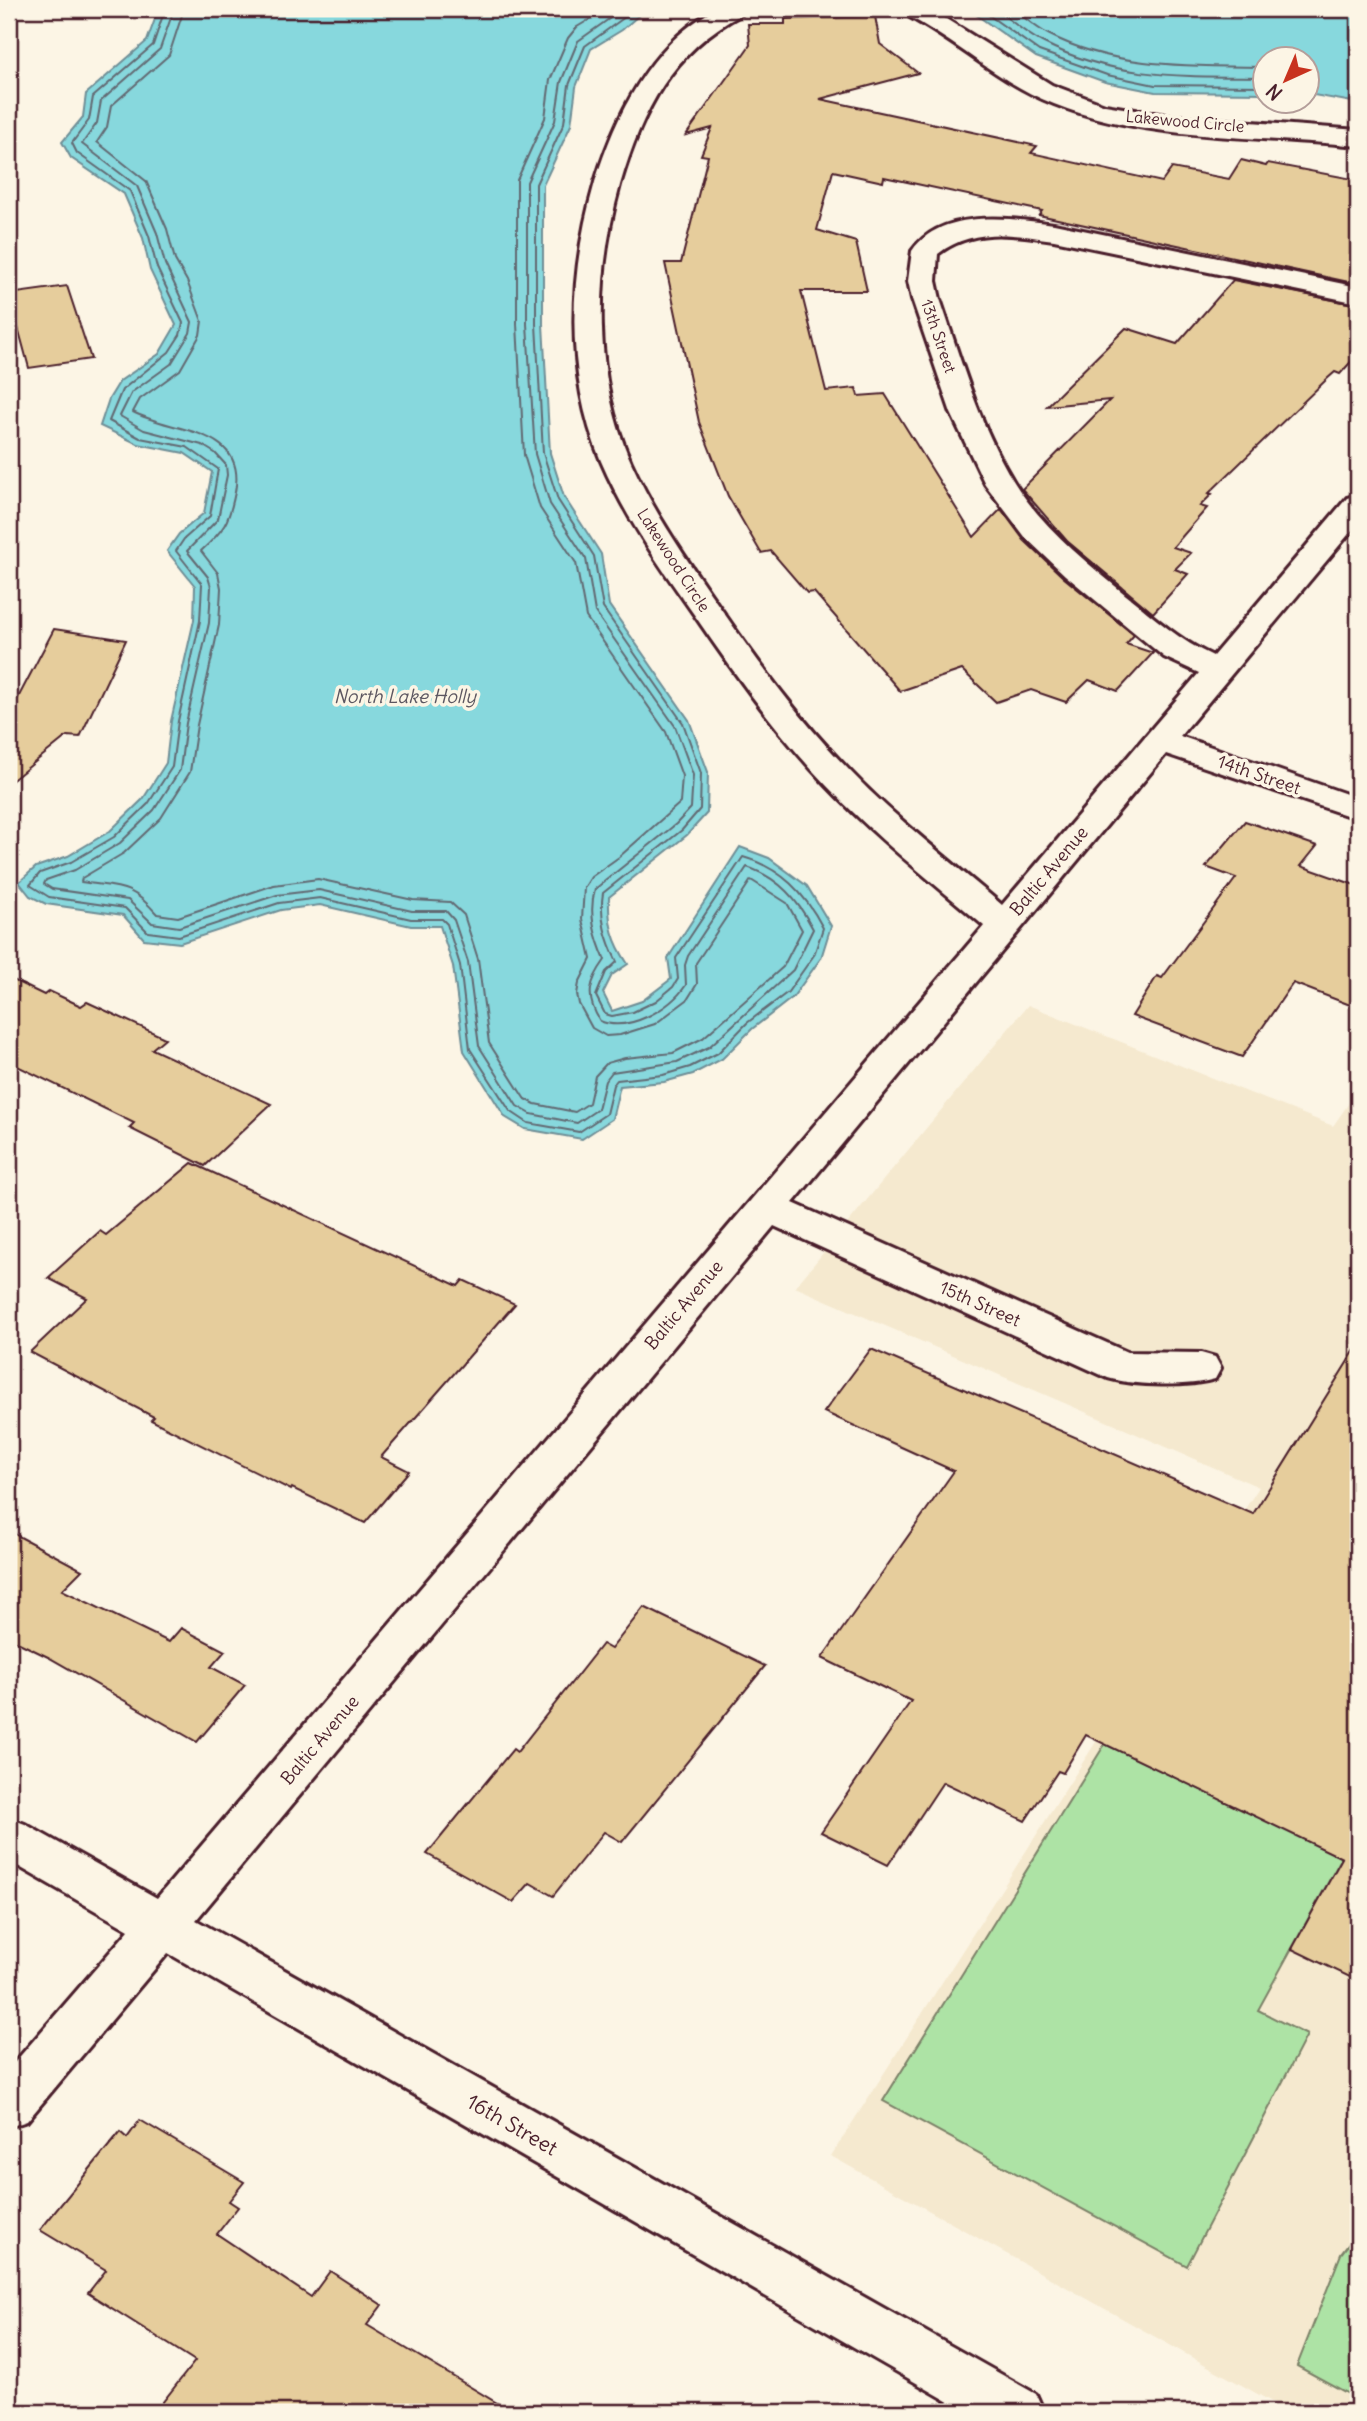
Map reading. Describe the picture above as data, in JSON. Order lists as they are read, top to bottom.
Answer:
{
  "streets": {
    "street": [
      "Lakewood Circle",
      "13th Street",
      "14th Street",
      "Baltic Avenue",
      "15th Street",
      "16th Street"
    ]
  },
  "crossings": [
    ["Lakewood Circle", "Baltic Avenue"],
    ["13th Street", "Baltic Avenue"],
    ["14th Street", "Baltic Avenue"],
    ["Baltic Avenue", "15th Street"],
    ["Baltic Avenue", "16th Street"]
  ],
  "water": ["North Lake Holly"],
  "north": "bottom left"
}
